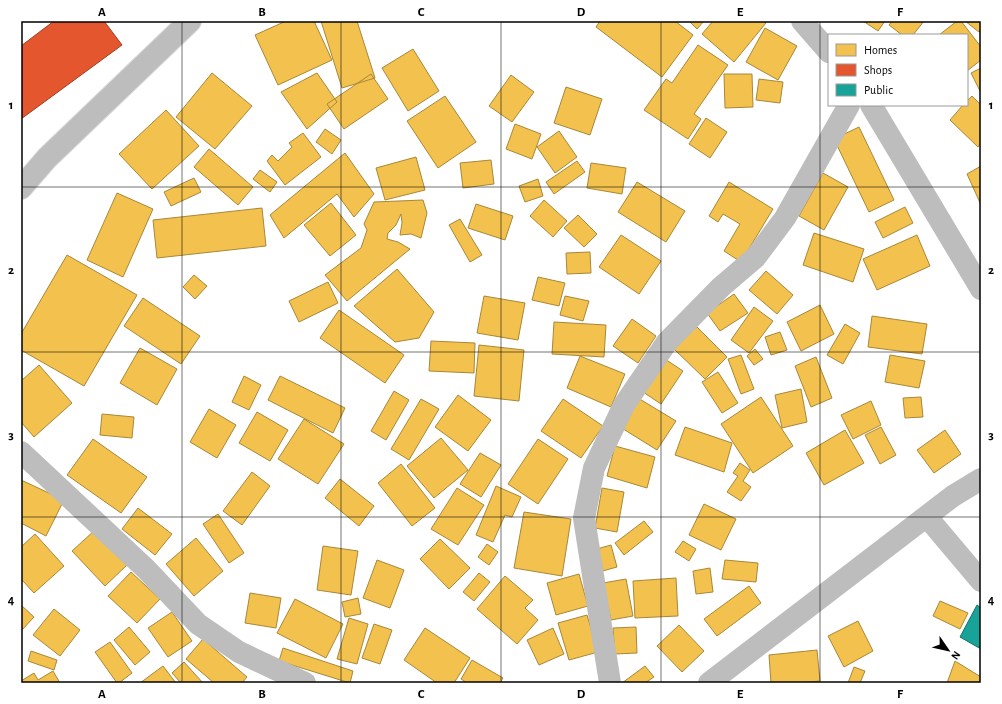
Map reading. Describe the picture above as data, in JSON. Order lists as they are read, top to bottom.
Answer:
{
  "legend": ["Homes", "Shops", "Public"],
  "north": "bottom right",
  "grid": {
    "columns": [
      "A",
      "B",
      "C",
      "D",
      "E",
      "F"
    ],
    "rows": [
      "1",
      "2",
      "3",
      "4"
    ]
  }
}
